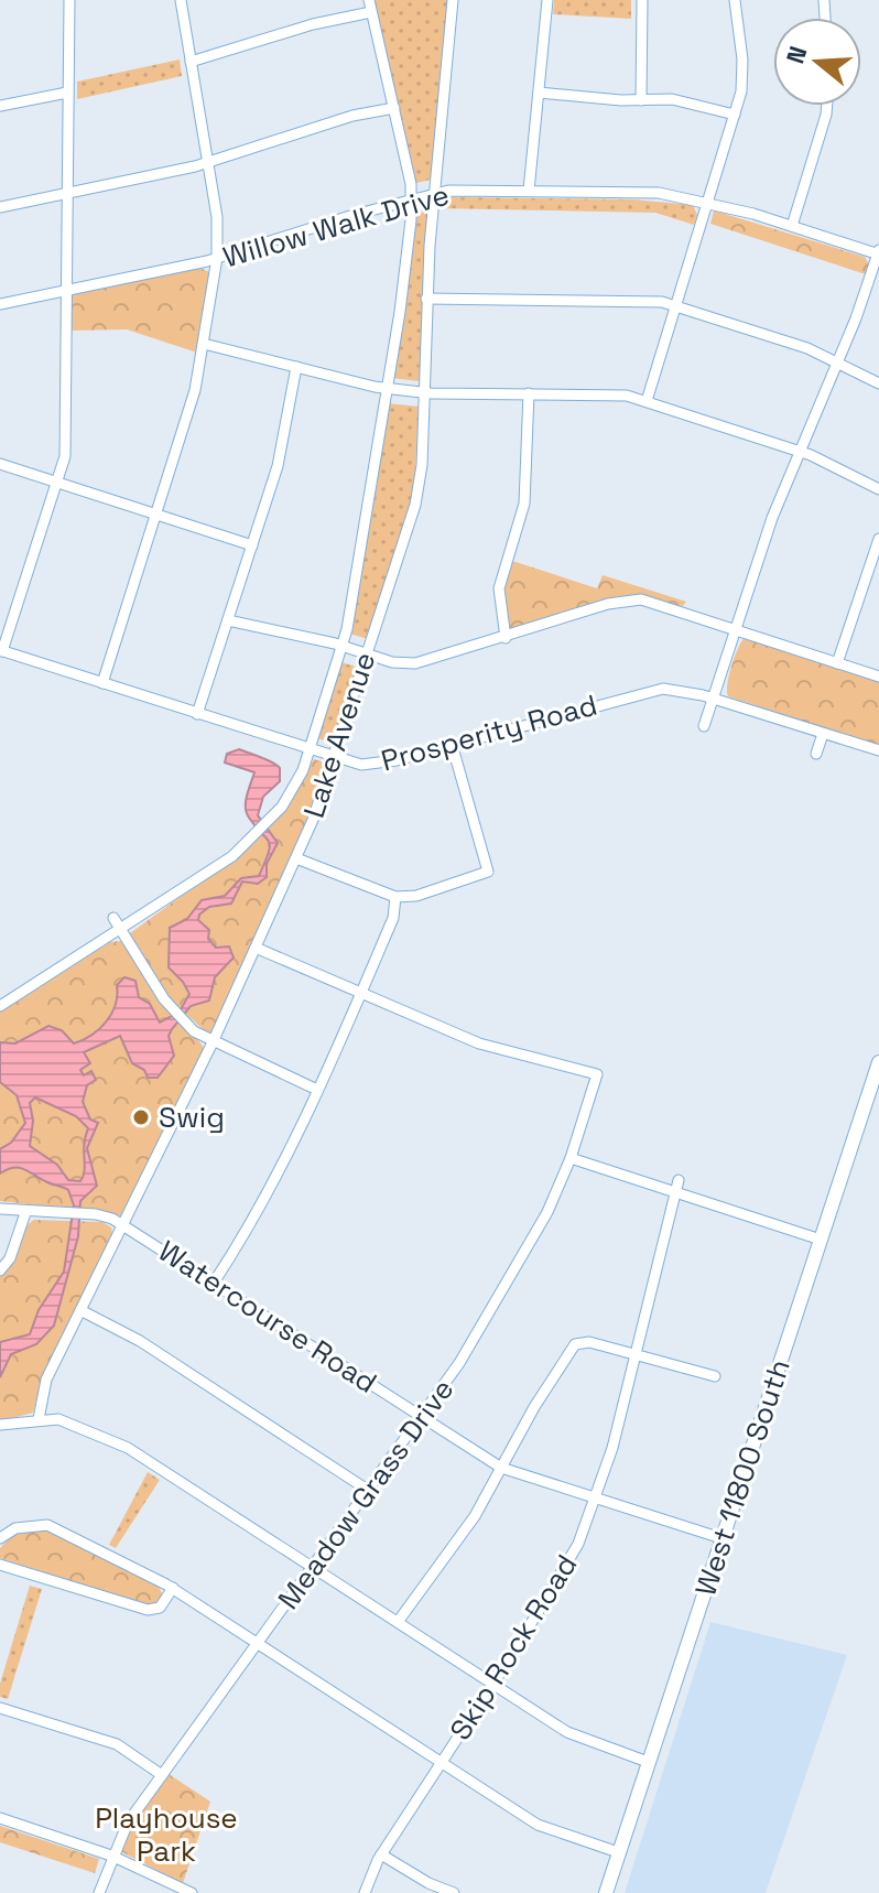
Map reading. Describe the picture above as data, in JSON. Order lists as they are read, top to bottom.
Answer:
{
  "streets": {
    "main road": ["West 11800 South"],
    "street": [
      "Willow Walk Drive",
      "Prosperity Road",
      "Lake Avenue",
      "Watercourse Road",
      "Meadow Grass Drive",
      "Skip Rock Road"
    ]
  },
  "crossings": [
    ["Willow Walk Drive", "Lake Avenue"],
    ["Prosperity Road", "Lake Avenue"],
    ["Lake Avenue", "Watercourse Road"],
    ["Watercourse Road", "West 11800 South"],
    ["Watercourse Road", "Meadow Grass Drive"],
    ["Watercourse Road", "Skip Rock Road"]
  ],
  "parks": ["Playhouse Park"],
  "places": ["Swig"],
  "north": "left"
}
